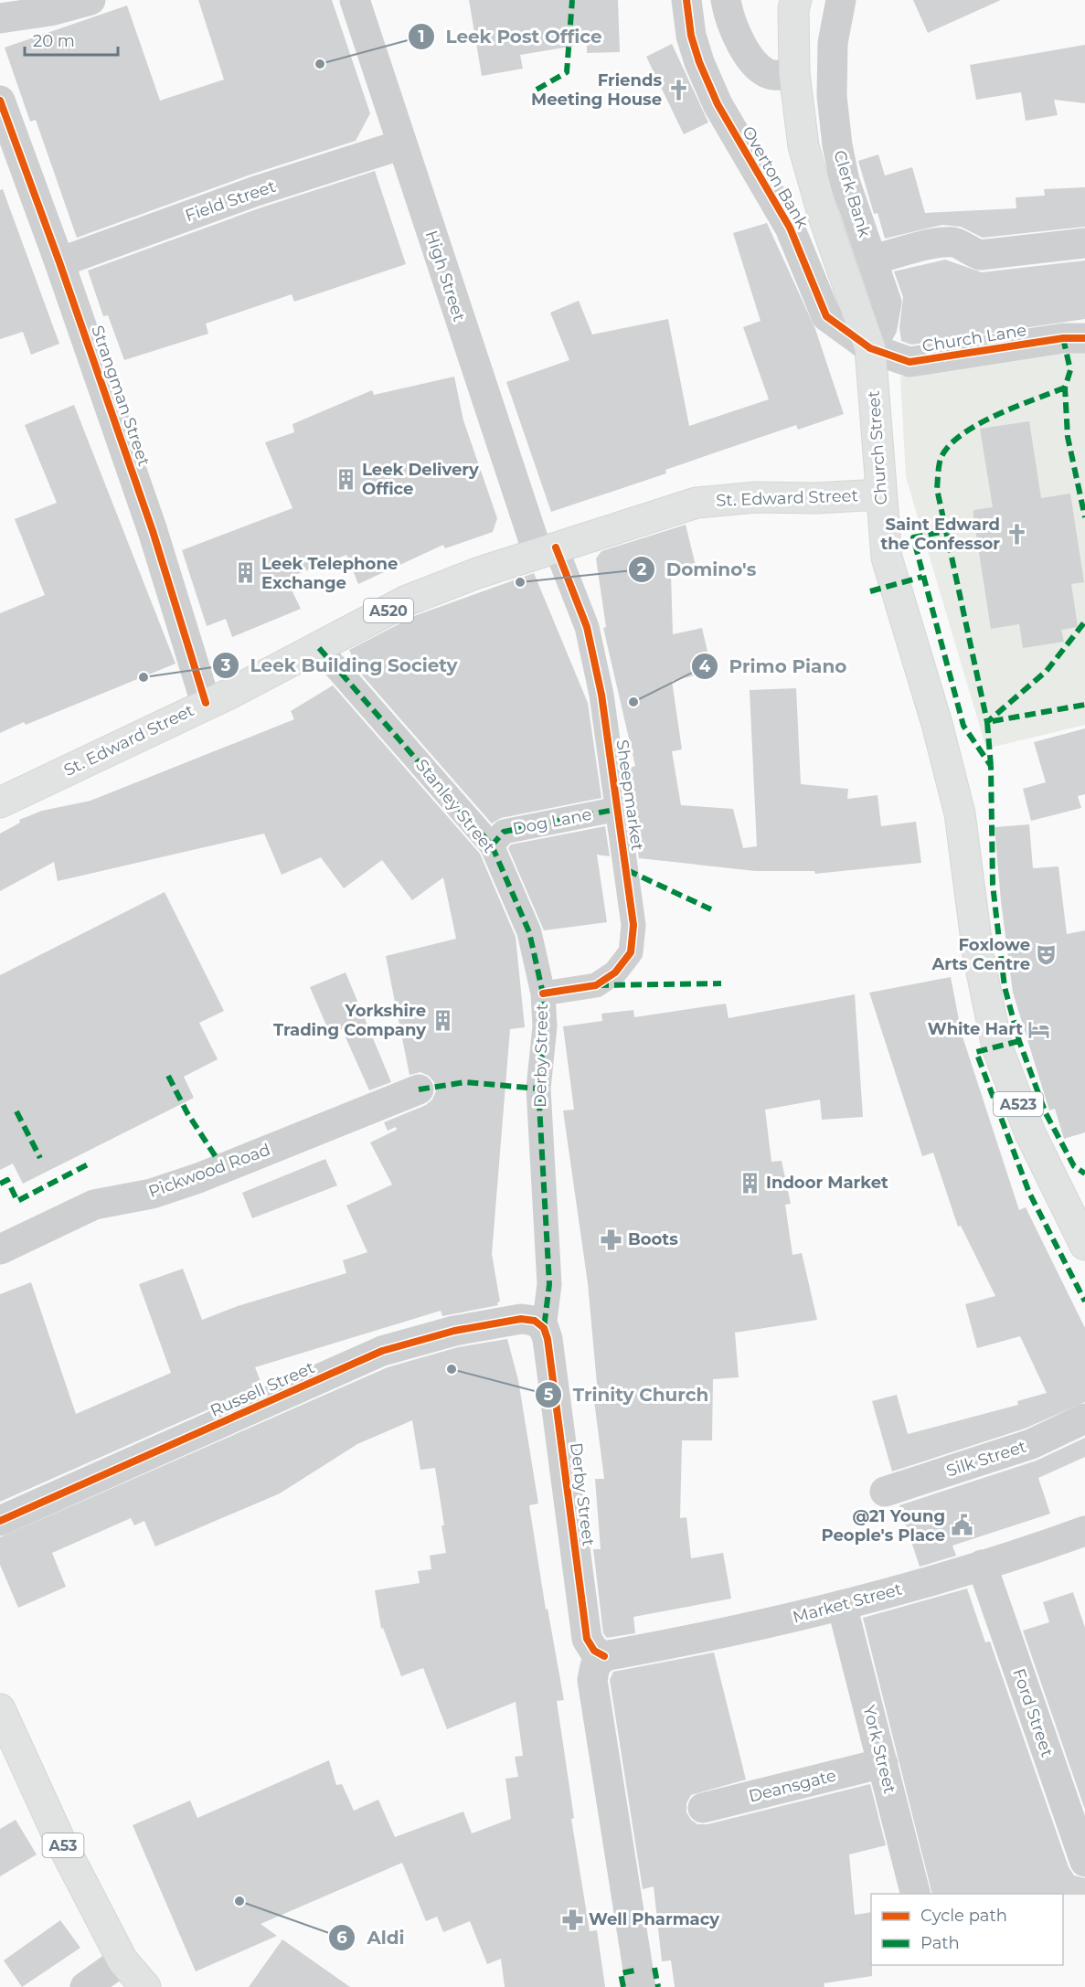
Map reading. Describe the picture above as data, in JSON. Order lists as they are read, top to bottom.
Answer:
{
  "streets": {
    "highway": [
      "Church Street",
      "St. Edward Street",
      "A520",
      "A523",
      "A53"
    ],
    "street": [
      "Overton Bank",
      "Clerk Bank",
      "Field Street",
      "High Street",
      "Church Lane",
      "Strangman Street",
      "Sheepmarket",
      "Stanley Street",
      "Dog Lane",
      "Derby Street",
      "Pickwood Road",
      "Russell Street",
      "Silk Street",
      "Market Street",
      "Ford Street",
      "York Street",
      "Deansgate"
    ]
  },
  "crossings": [
    ["Overton Bank", "Clerk Bank"],
    ["Overton Bank", "Church Lane"],
    ["Overton Bank", "Church Street"],
    ["Clerk Bank", "Church Lane"],
    ["Clerk Bank", "Church Street"],
    ["Field Street", "High Street"],
    ["Field Street", "Strangman Street"],
    ["High Street", "St. Edward Street"],
    ["High Street", "Sheepmarket"],
    ["Church Lane", "Church Street"],
    ["Strangman Street", "St. Edward Street"],
    ["Church Street", "St. Edward Street"],
    ["Church Street", "A523"],
    ["St. Edward Street", "Sheepmarket"],
    ["St. Edward Street", "Stanley Street"],
    ["Sheepmarket", "Stanley Street"],
    ["Sheepmarket", "Dog Lane"],
    ["Sheepmarket", "Derby Street"],
    ["Stanley Street", "Dog Lane"],
    ["Stanley Street", "Derby Street"],
    ["Derby Street", "Russell Street"],
    ["Derby Street", "Market Street"],
    ["Market Street", "Ford Street"],
    ["Market Street", "York Street"],
    ["York Street", "Deansgate"]
  ],
  "places": {
    "other": [
      "Leek Post Office",
      "Domino's",
      "Leek Building Society",
      "Primo Piano",
      "Trinity Church",
      "Aldi"
    ],
    "church": ["Friends Meeting House", "Saint Edward the Confessor"],
    "building": [
      "Leek Delivery Office",
      "Leek Telephone Exchange",
      "Yorkshire Trading Company",
      "Indoor Market"
    ],
    "theatre": ["Foxlowe Arts Centre"],
    "hotel": ["White Hart"],
    "pharmacy": ["Boots", "Well Pharmacy"],
    "public building": ["@21 Young People's Place"]
  },
  "legend": ["Cycle path", "Path"],
  "scale_bar": "20 m"
}
